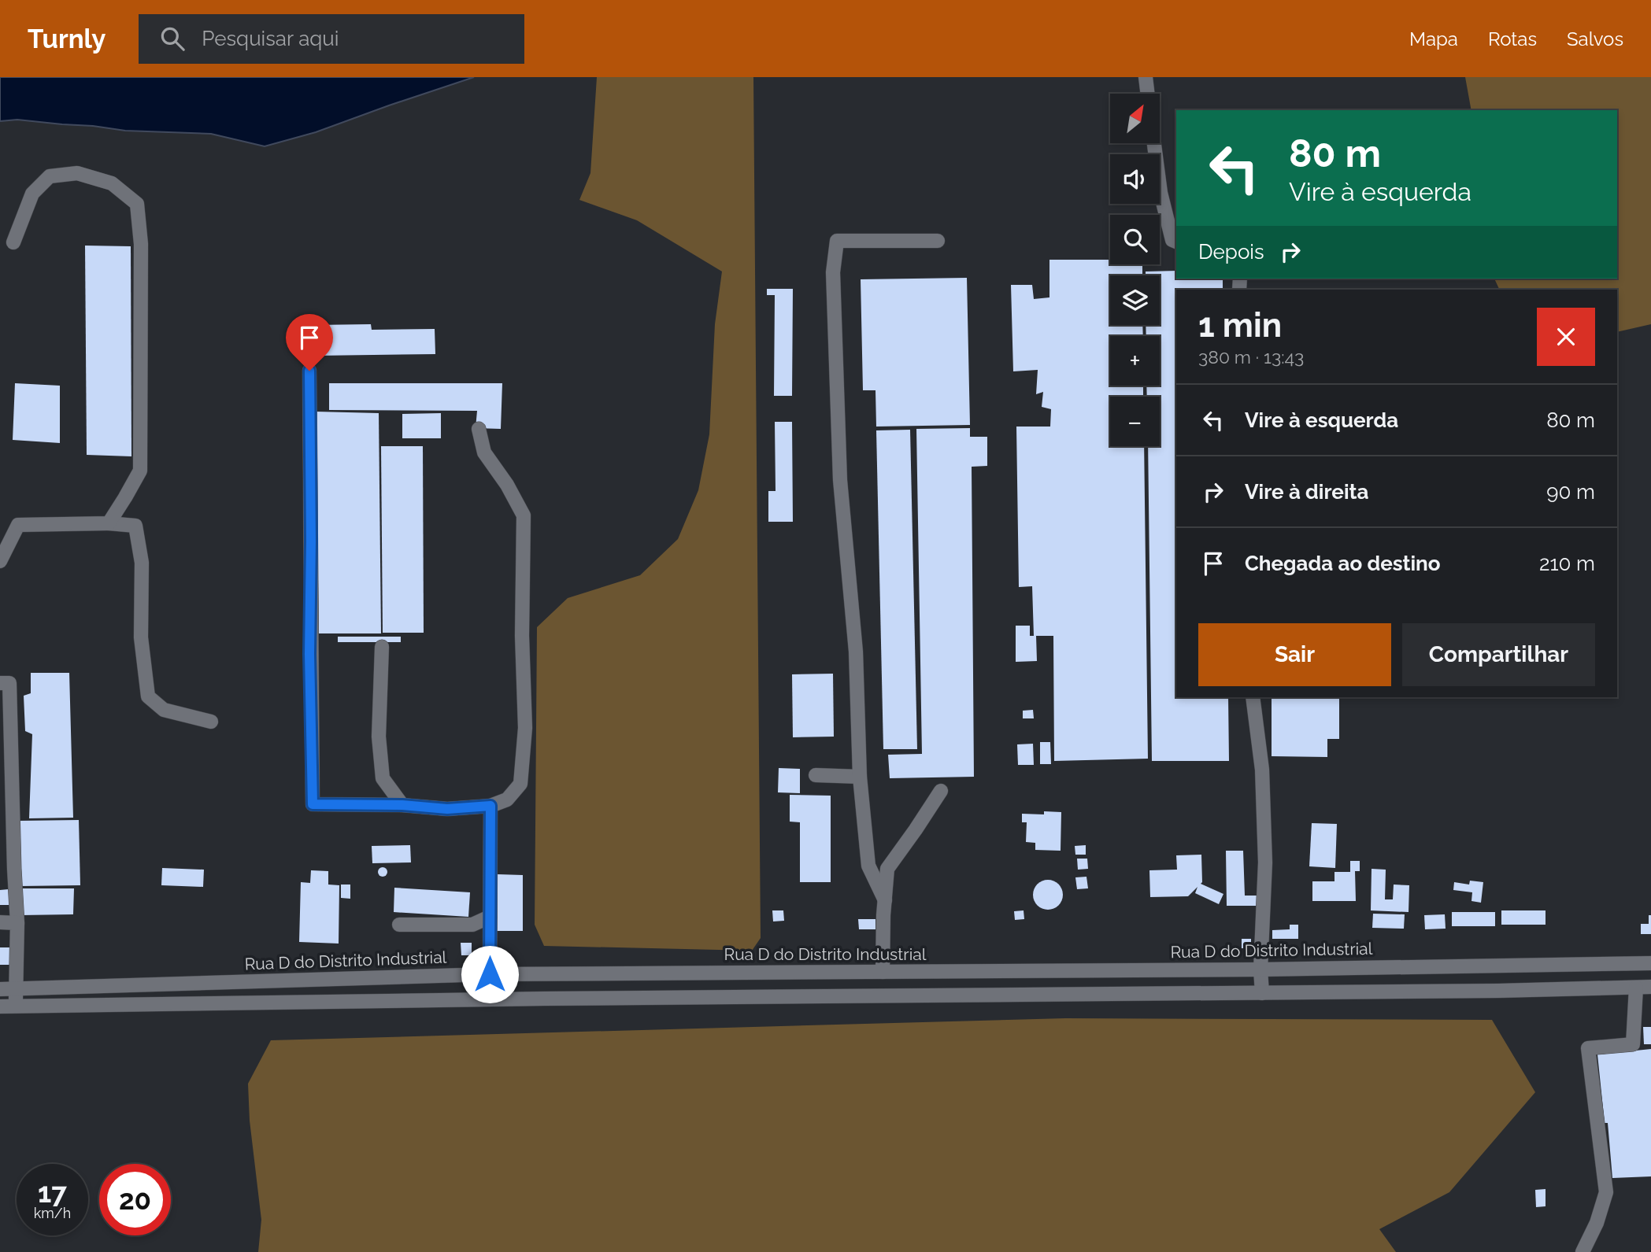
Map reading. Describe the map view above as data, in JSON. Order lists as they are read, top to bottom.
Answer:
{
  "streets": {
    "street": ["Rua D do Distrito Industrial"]
  },
  "north": "top right",
  "page": {
    "header": "Turnly",
    "search": "Pesquisar aqui",
    "nav": ["Mapa", "Rotas", "Salvos"],
    "map_buttons": ["+", "−"],
    "turn": ["80 m", "Vire à esquerda"],
    "then": "Depois",
    "heading": ["1 min", "380 m · 13:43"],
    "list": [
      {
        "name": "Vire à esquerda",
        "value": "80 m"
      },
      {
        "name": "Vire à direita",
        "value": "90 m"
      },
      {
        "name": "Chegada ao destino",
        "value": "210 m"
      }
    ],
    "buttons": ["Sair", "Compartilhar"],
    "speed": "17 km/h",
    "limit": "20"
  }
}
